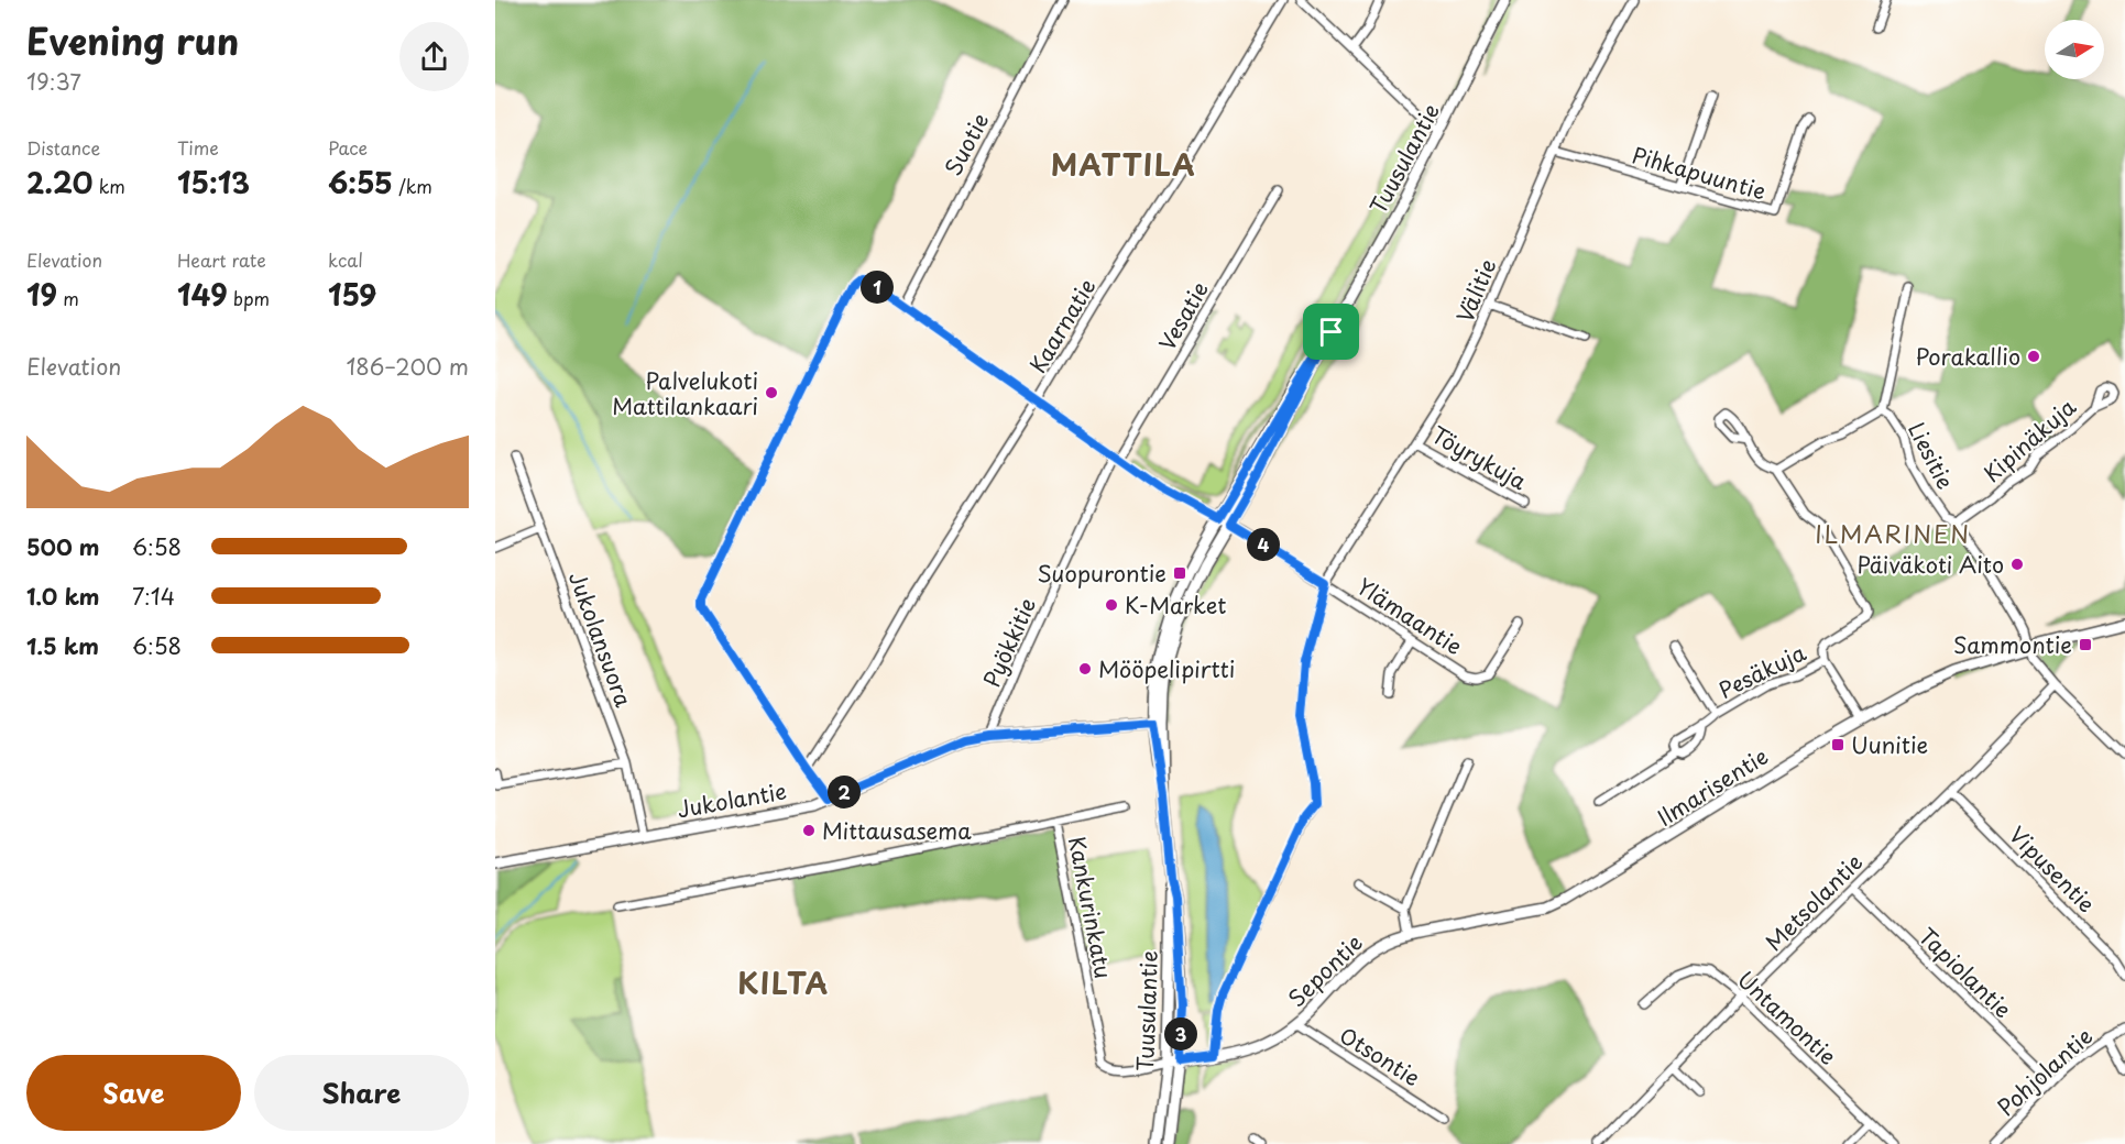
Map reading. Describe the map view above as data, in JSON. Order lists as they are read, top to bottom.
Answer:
{
  "streets": {
    "main road": [
      "Tuusulantie",
      "Ilmarisentie",
      "Jukolantie",
      "Sepontie"
    ],
    "street": [
      "Suotie",
      "Pihkapuuntie",
      "Välitie",
      "Vesatie",
      "Kaarnatie",
      "Kipinäkuja",
      "Liesitie",
      "Töyrykuja",
      "Ylämaantie",
      "Jukolansuora",
      "Pyökkitie",
      "Pesäkuja",
      "Vipusentie",
      "Metsolantie",
      "Kankurinkatu",
      "Tapiolantie",
      "Untamontie",
      "Otsontie",
      "Pohjolantie"
    ]
  },
  "crossings": [
    ["Tuusulantie", "Ylämaantie"],
    ["Tuusulantie", "Jukolantie"],
    ["Tuusulantie", "Kankurinkatu"],
    ["Tuusulantie", "Sepontie"],
    ["Pihkapuuntie", "Välitie"],
    ["Välitie", "Töyrykuja"],
    ["Välitie", "Ylämaantie"],
    ["Välitie", "Sepontie"],
    ["Vesatie", "Pyökkitie"],
    ["Kipinäkuja", "Liesitie"],
    ["Liesitie", "Ilmarisentie"],
    ["Jukolansuora", "Jukolantie"],
    ["Pyökkitie", "Jukolantie"],
    ["Ilmarisentie", "Sepontie"],
    ["Vipusentie", "Metsolantie"],
    ["Metsolantie", "Tapiolantie"],
    ["Metsolantie", "Untamontie"],
    ["Kankurinkatu", "Sepontie"],
    ["Sepontie", "Otsontie"],
    ["Tapiolantie", "Pohjolantie"]
  ],
  "districts": ["MATTILA", "ILMARINEN", "KILTA"],
  "places": {
    "other": [
      "Porakallio",
      "Palvelukoti Mattilankaari",
      "Päiväkoti Aito",
      "K-Market",
      "Mööpelipirtti",
      "Mittausasema"
    ],
    "transit": ["Suopurontie", "Sammontie", "Uunitie"]
  },
  "north": "right",
  "page": {
    "heading": ["Evening run", "19:37"],
    "stats": [
      ["Distance", "2.20 km"],
      ["Time", "15:13"],
      ["Pace", "6:55 /km"],
      ["Elevation", "19 m"],
      ["Heart rate", "149 bpm"],
      ["kcal", "159"]
    ],
    "pins": [
      "1",
      "4",
      "2",
      "3"
    ],
    "chart": ["Elevation", "186–200 m"],
    "list": [
      {
        "name": "500 m",
        "note": "6:58"
      },
      {
        "name": "1.0 km",
        "note": "7:14"
      },
      {
        "name": "1.5 km",
        "note": "6:58"
      }
    ],
    "buttons": ["Save", "Share"]
  }
}
